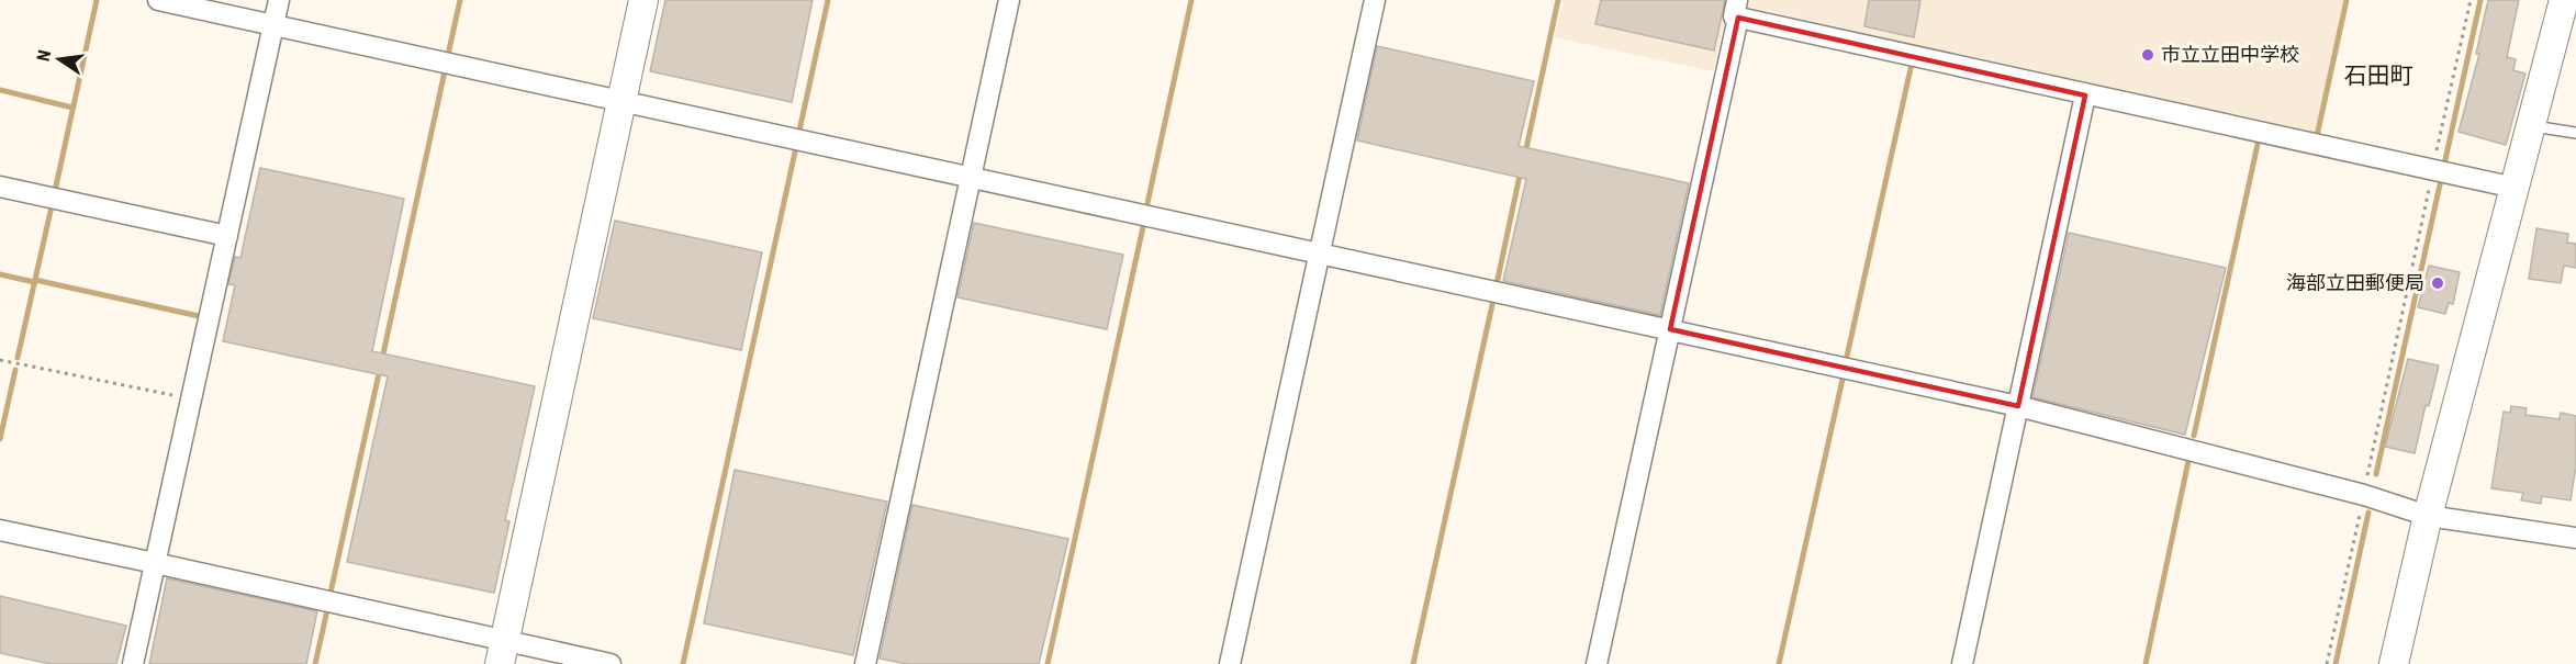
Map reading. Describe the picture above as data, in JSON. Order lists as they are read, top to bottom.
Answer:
{
  "districts": ["石田町"],
  "places": ["市立立田中学校", "海部立田郵便局"],
  "north": "left"
}
